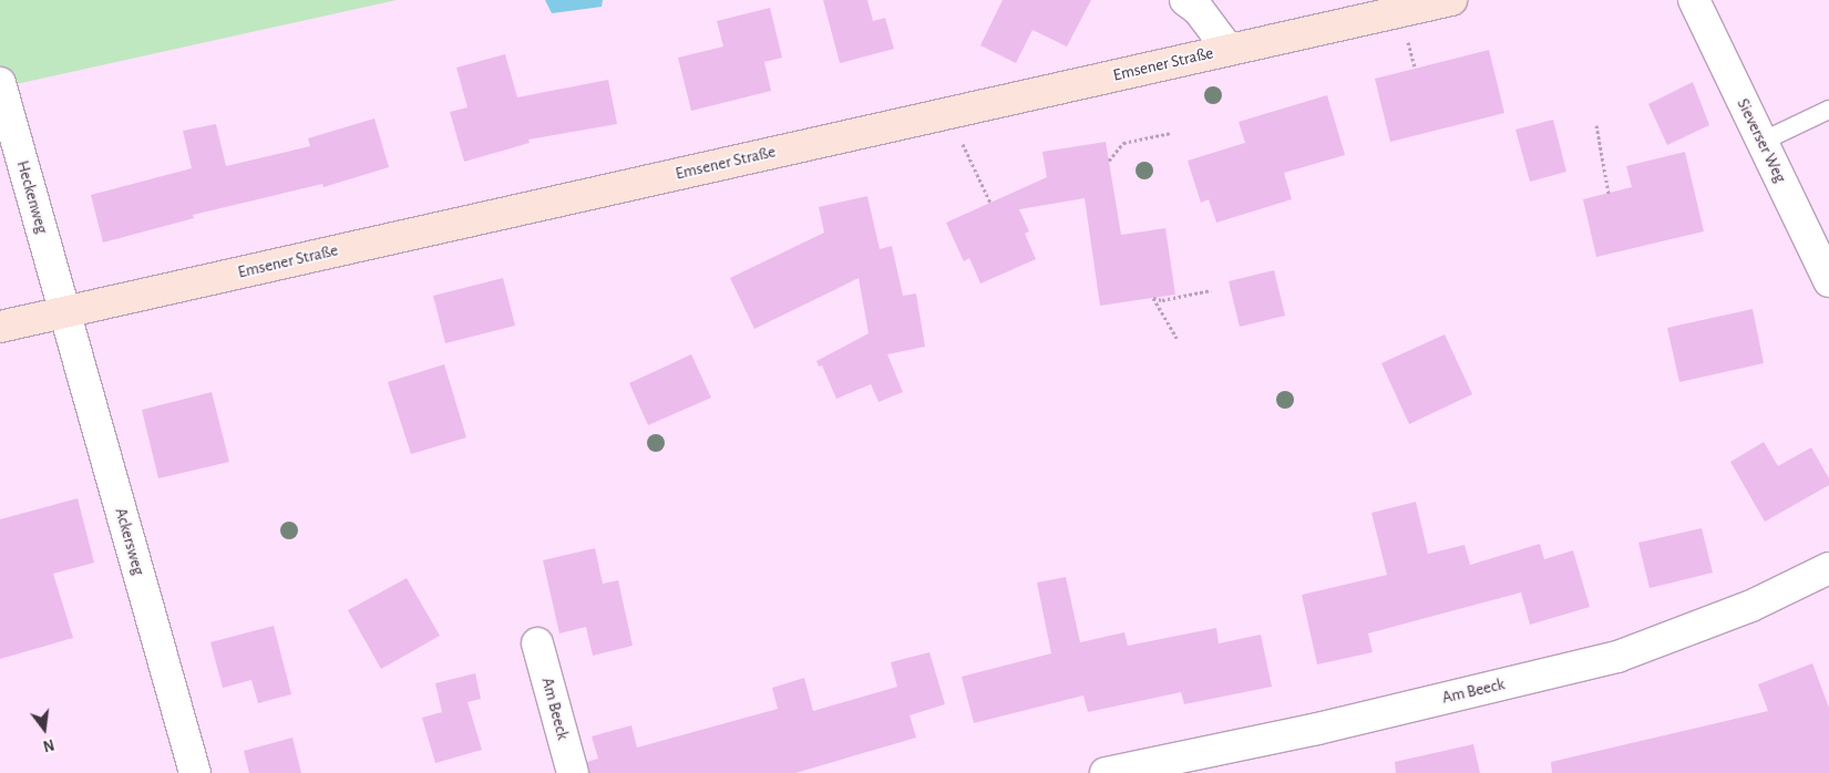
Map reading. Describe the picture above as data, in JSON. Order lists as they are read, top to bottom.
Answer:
{
  "streets": {
    "street": [
      "Emsener Straße",
      "Sieverser Weg",
      "Heckenweg",
      "Ackersweg",
      "Am Beeck"
    ]
  },
  "crossings": [
    ["Emsener Straße", "Heckenweg"],
    ["Emsener Straße", "Ackersweg"],
    ["Heckenweg", "Ackersweg"]
  ],
  "north": "bottom"
}
